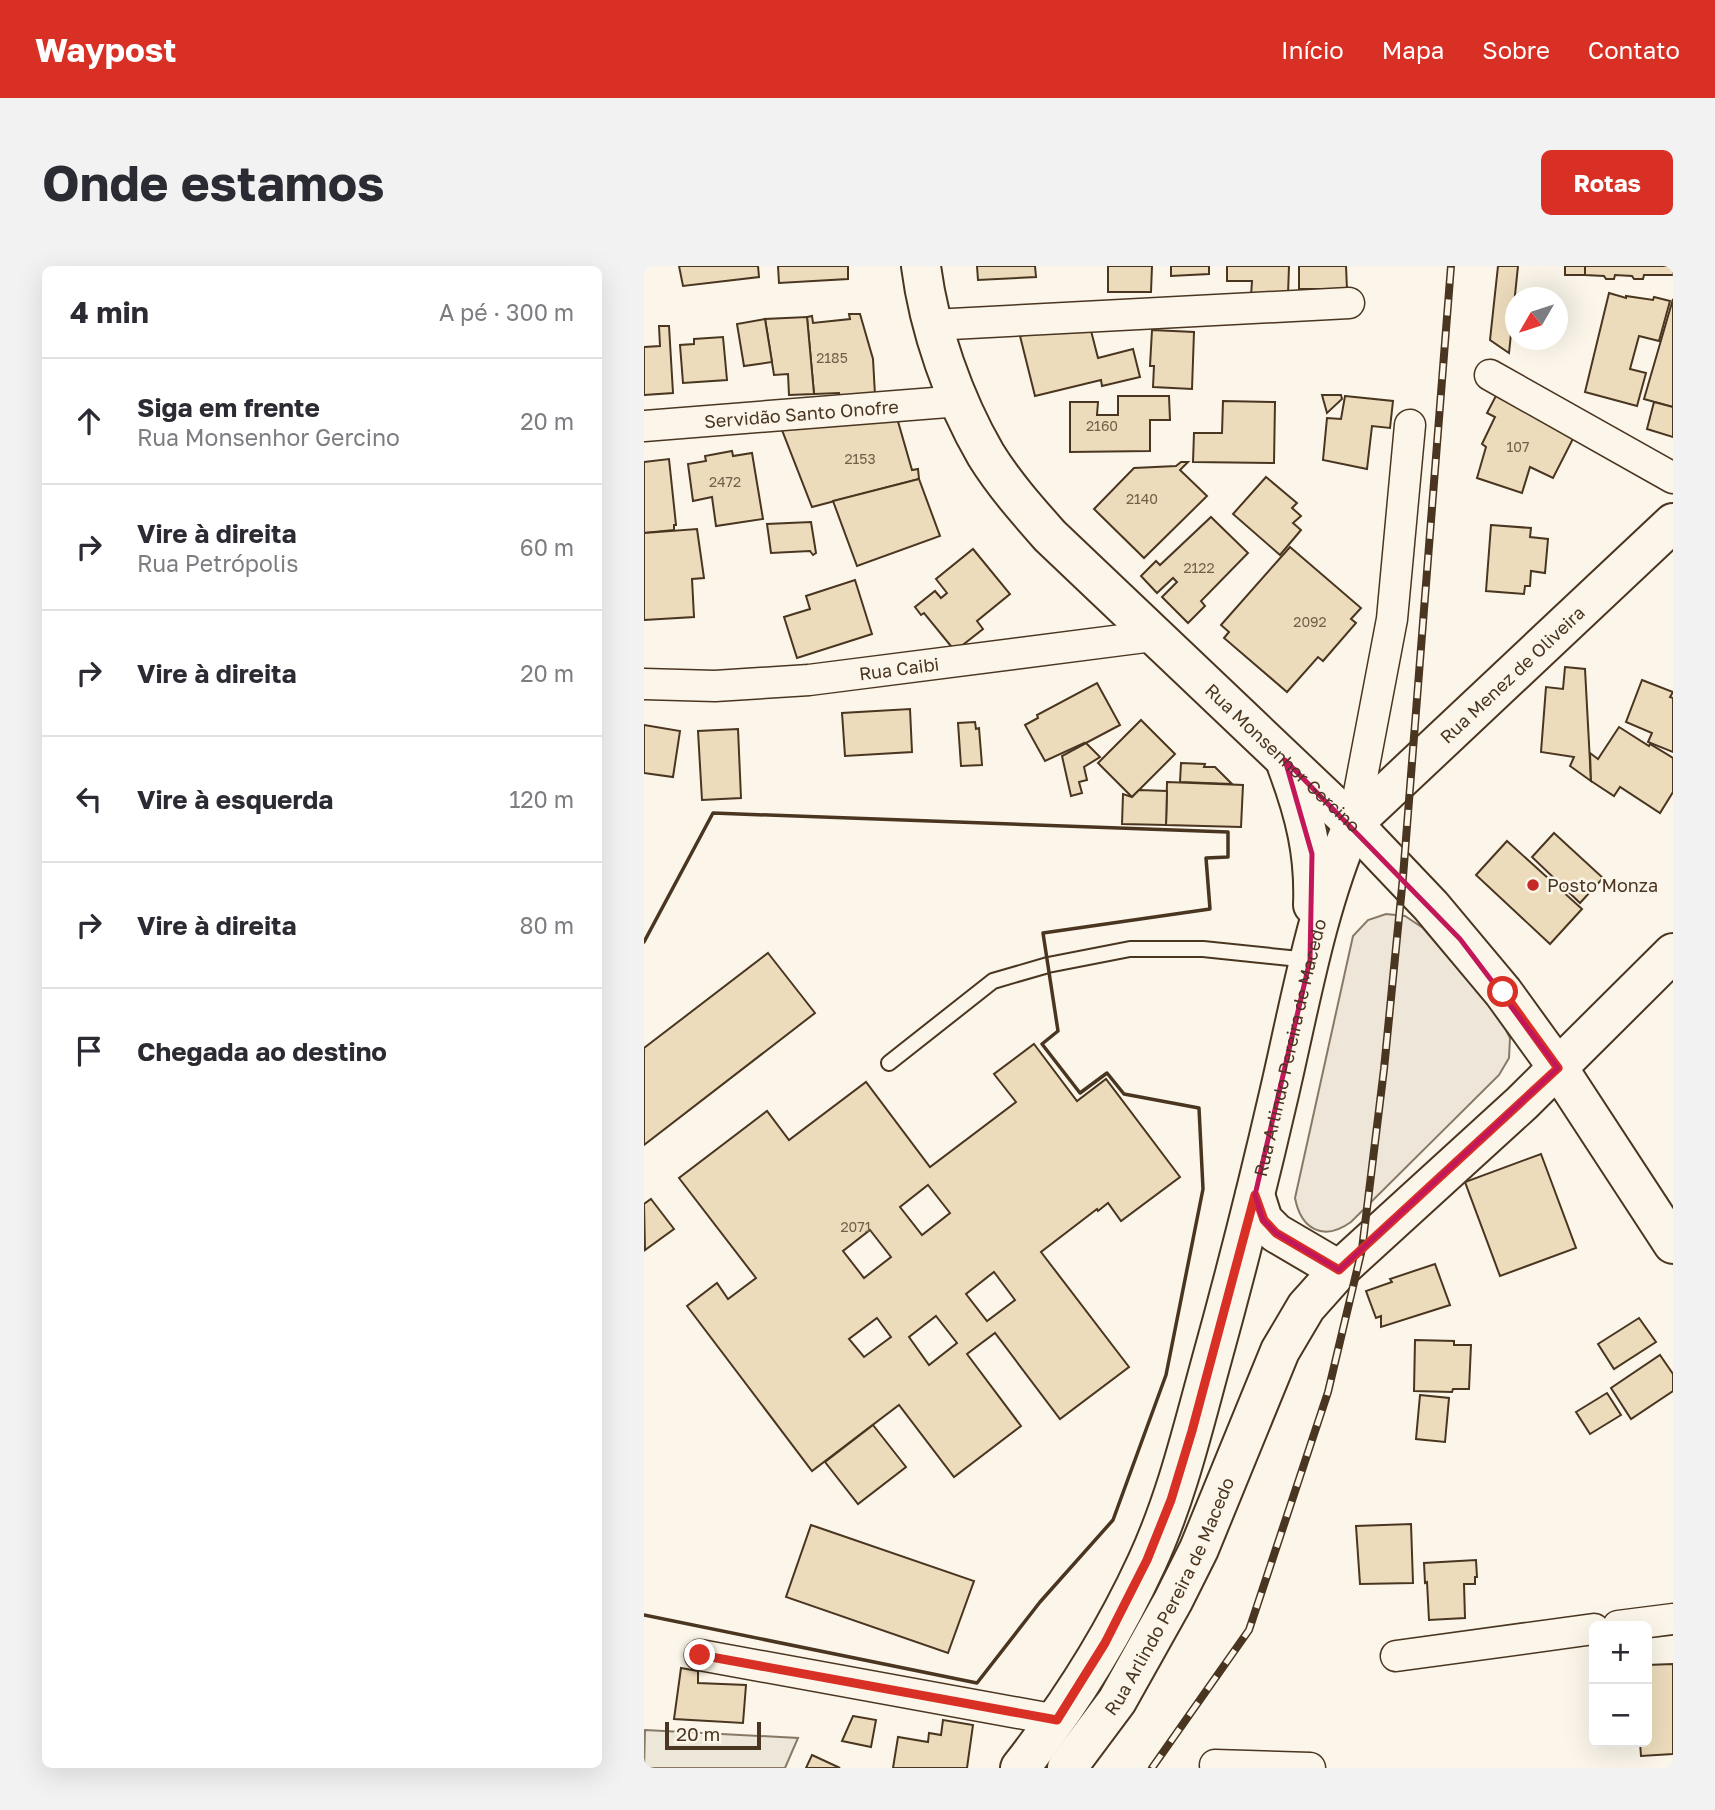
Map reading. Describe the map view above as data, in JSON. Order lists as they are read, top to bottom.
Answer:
{
  "streets": {
    "main road": ["Rua Menez de Oliveira", "Rua Monsenhor Gercino", "Rua Arlindo Pereira de Macedo"],
    "street": ["Servidão Santo Onofre", "Rua Caibi"]
  },
  "crossings": [
    ["Servidão Santo Onofre", "Rua Monsenhor Gercino"],
    ["Rua Caibi", "Rua Monsenhor Gercino"],
    ["Rua Menez de Oliveira", "Rua Monsenhor Gercino"],
    ["Rua Menez de Oliveira", "Rua Arlindo Pereira de Macedo"],
    ["Rua Monsenhor Gercino", "Rua Arlindo Pereira de Macedo"]
  ],
  "places": ["Posto Monza"],
  "house_numbers": [
    "2185",
    "2160",
    "107",
    "2153",
    "2472",
    "2140",
    "2122",
    "2092",
    "2071"
  ],
  "scale_bar": "20 m",
  "north": "bottom left",
  "page": {
    "header": "Waypost",
    "nav": [
      "Início",
      "Mapa",
      "Sobre",
      "Contato"
    ],
    "buttons": "Rotas",
    "title": "Onde estamos",
    "heading": ["4 min", "A pé · 300 m"],
    "list": [
      ["Siga em frente", "Rua Monsenhor Gercino", "20 m"],
      ["Vire à direita", "Rua Petrópolis", "60 m"],
      ["Vire à direita", "20 m"],
      ["Vire à esquerda", "120 m"],
      ["Vire à direita", "80 m"],
      "Chegada ao destino"
    ],
    "map_buttons": ["+", "−"],
    "scale": "20 m"
  }
}
